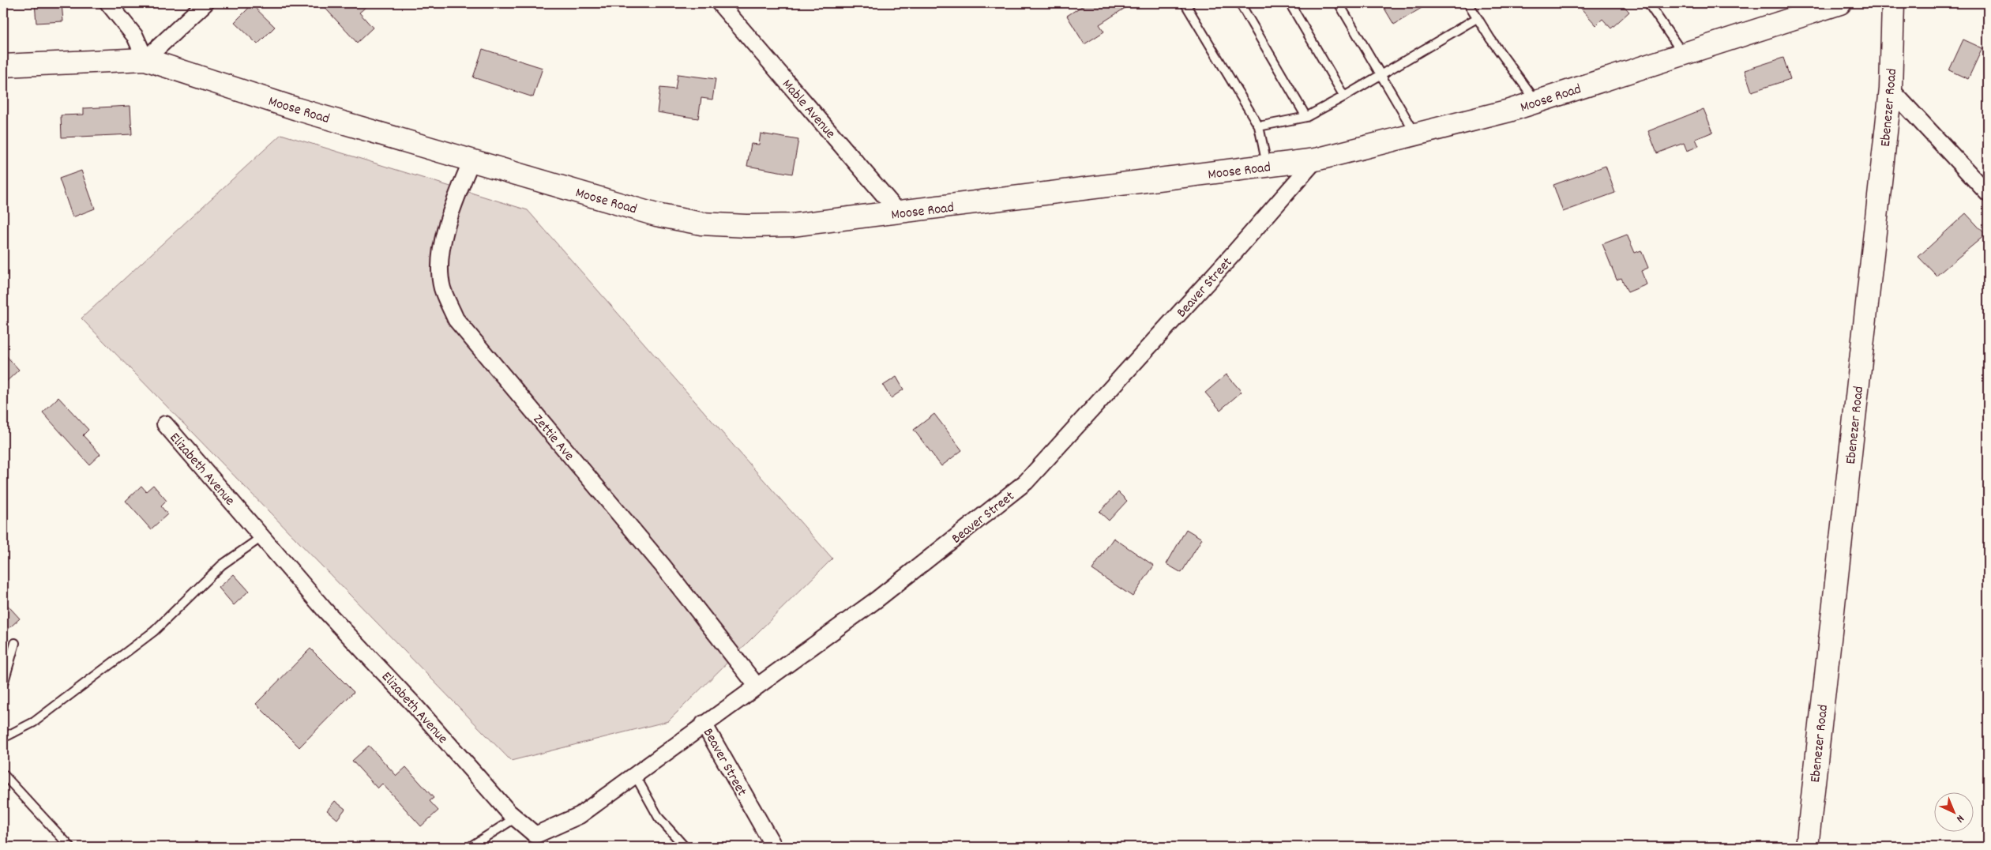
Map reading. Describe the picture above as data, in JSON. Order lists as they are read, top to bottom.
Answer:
{
  "streets": {
    "street": [
      "Moose Road",
      "Ebenezer Road",
      "Mable Avenue",
      "Beaver Street",
      "Zettie Ave",
      "Elizabeth Avenue"
    ]
  },
  "crossings": [
    ["Moose Road", "Mable Avenue"],
    ["Moose Road", "Beaver Street"],
    ["Moose Road", "Zettie Ave"],
    ["Beaver Street", "Zettie Ave"],
    ["Beaver Street", "Elizabeth Avenue"]
  ],
  "north": "bottom right"
}
